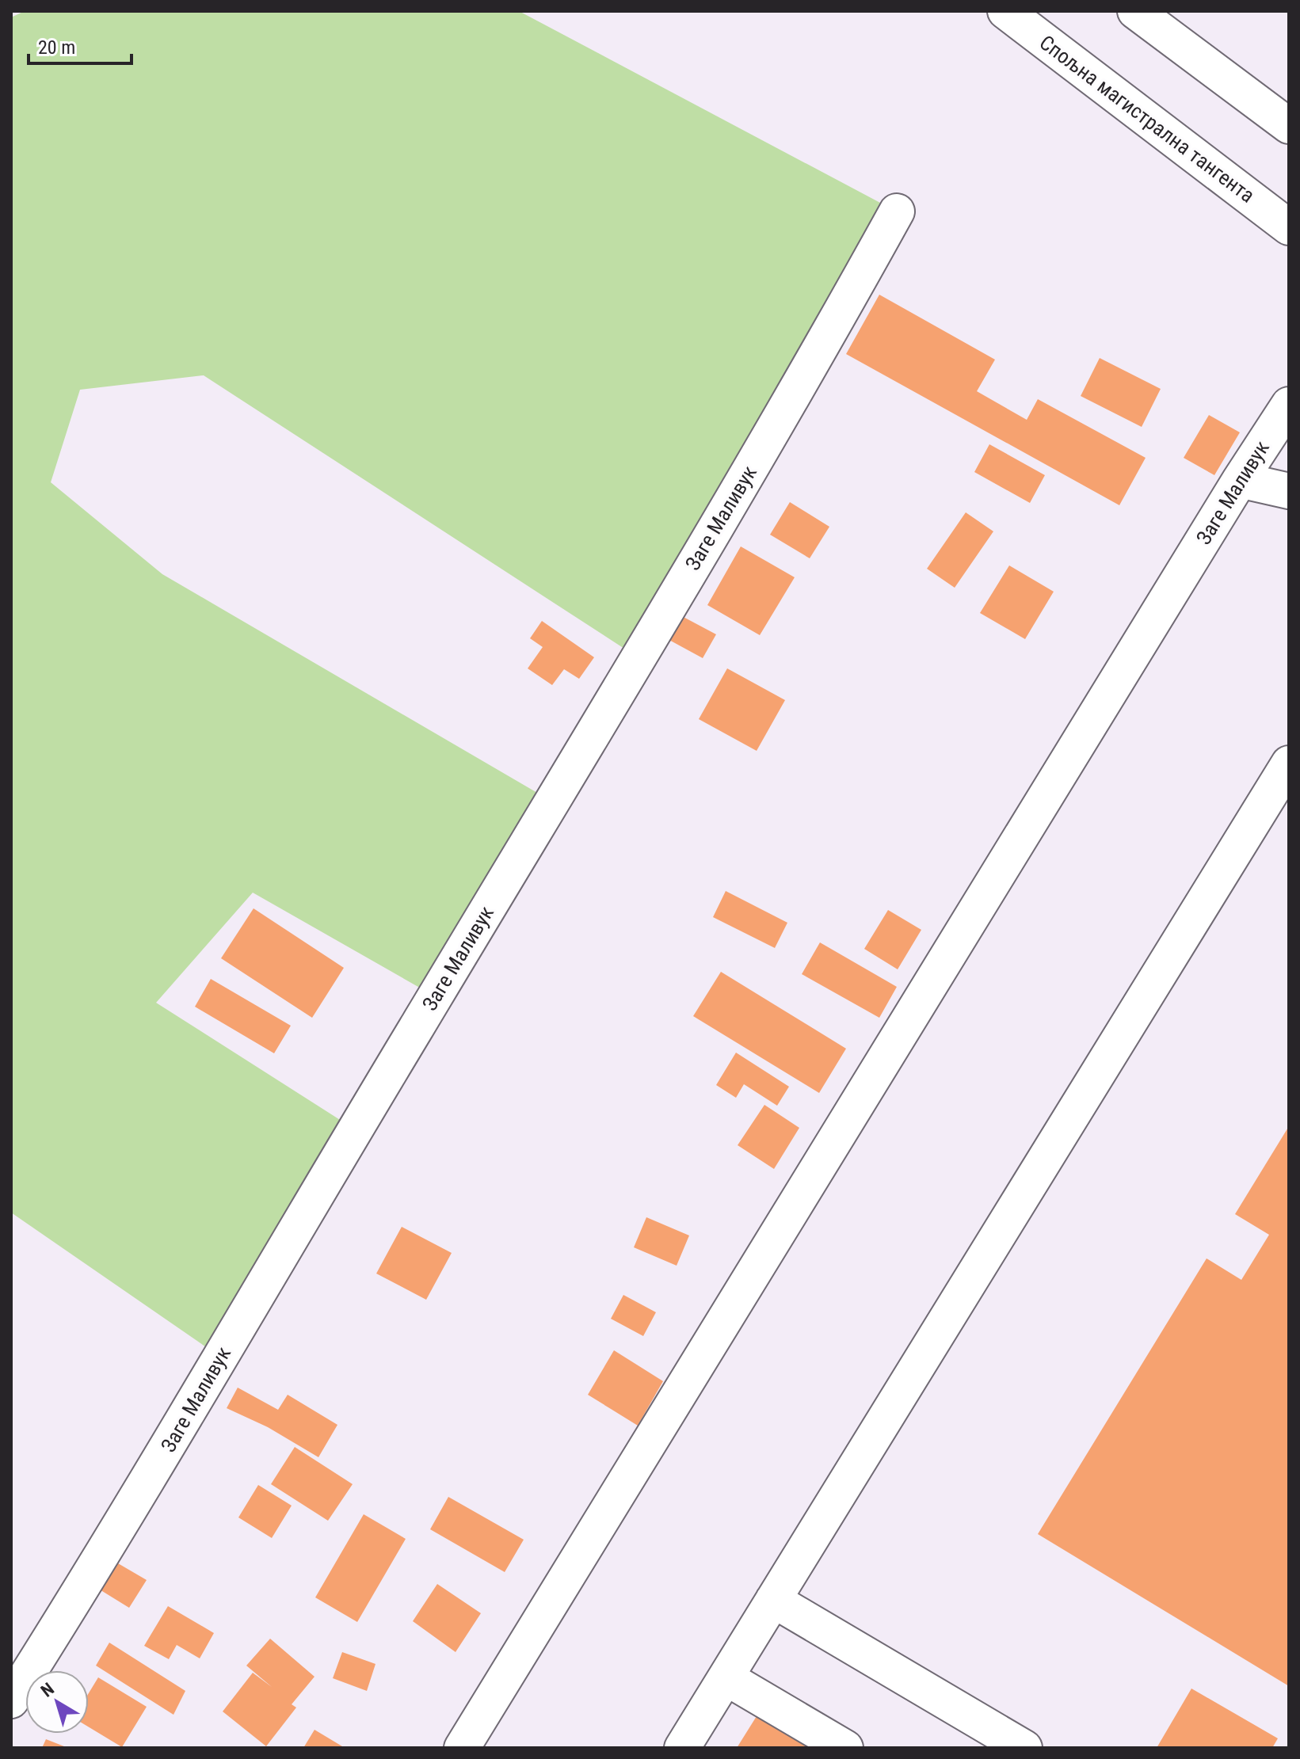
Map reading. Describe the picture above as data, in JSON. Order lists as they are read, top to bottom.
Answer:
{
  "streets": {
    "main road": ["Спољна магистрална тангента", "Заге Маливук"]
  },
  "scale_bar": "20 m",
  "north": "top left"
}
